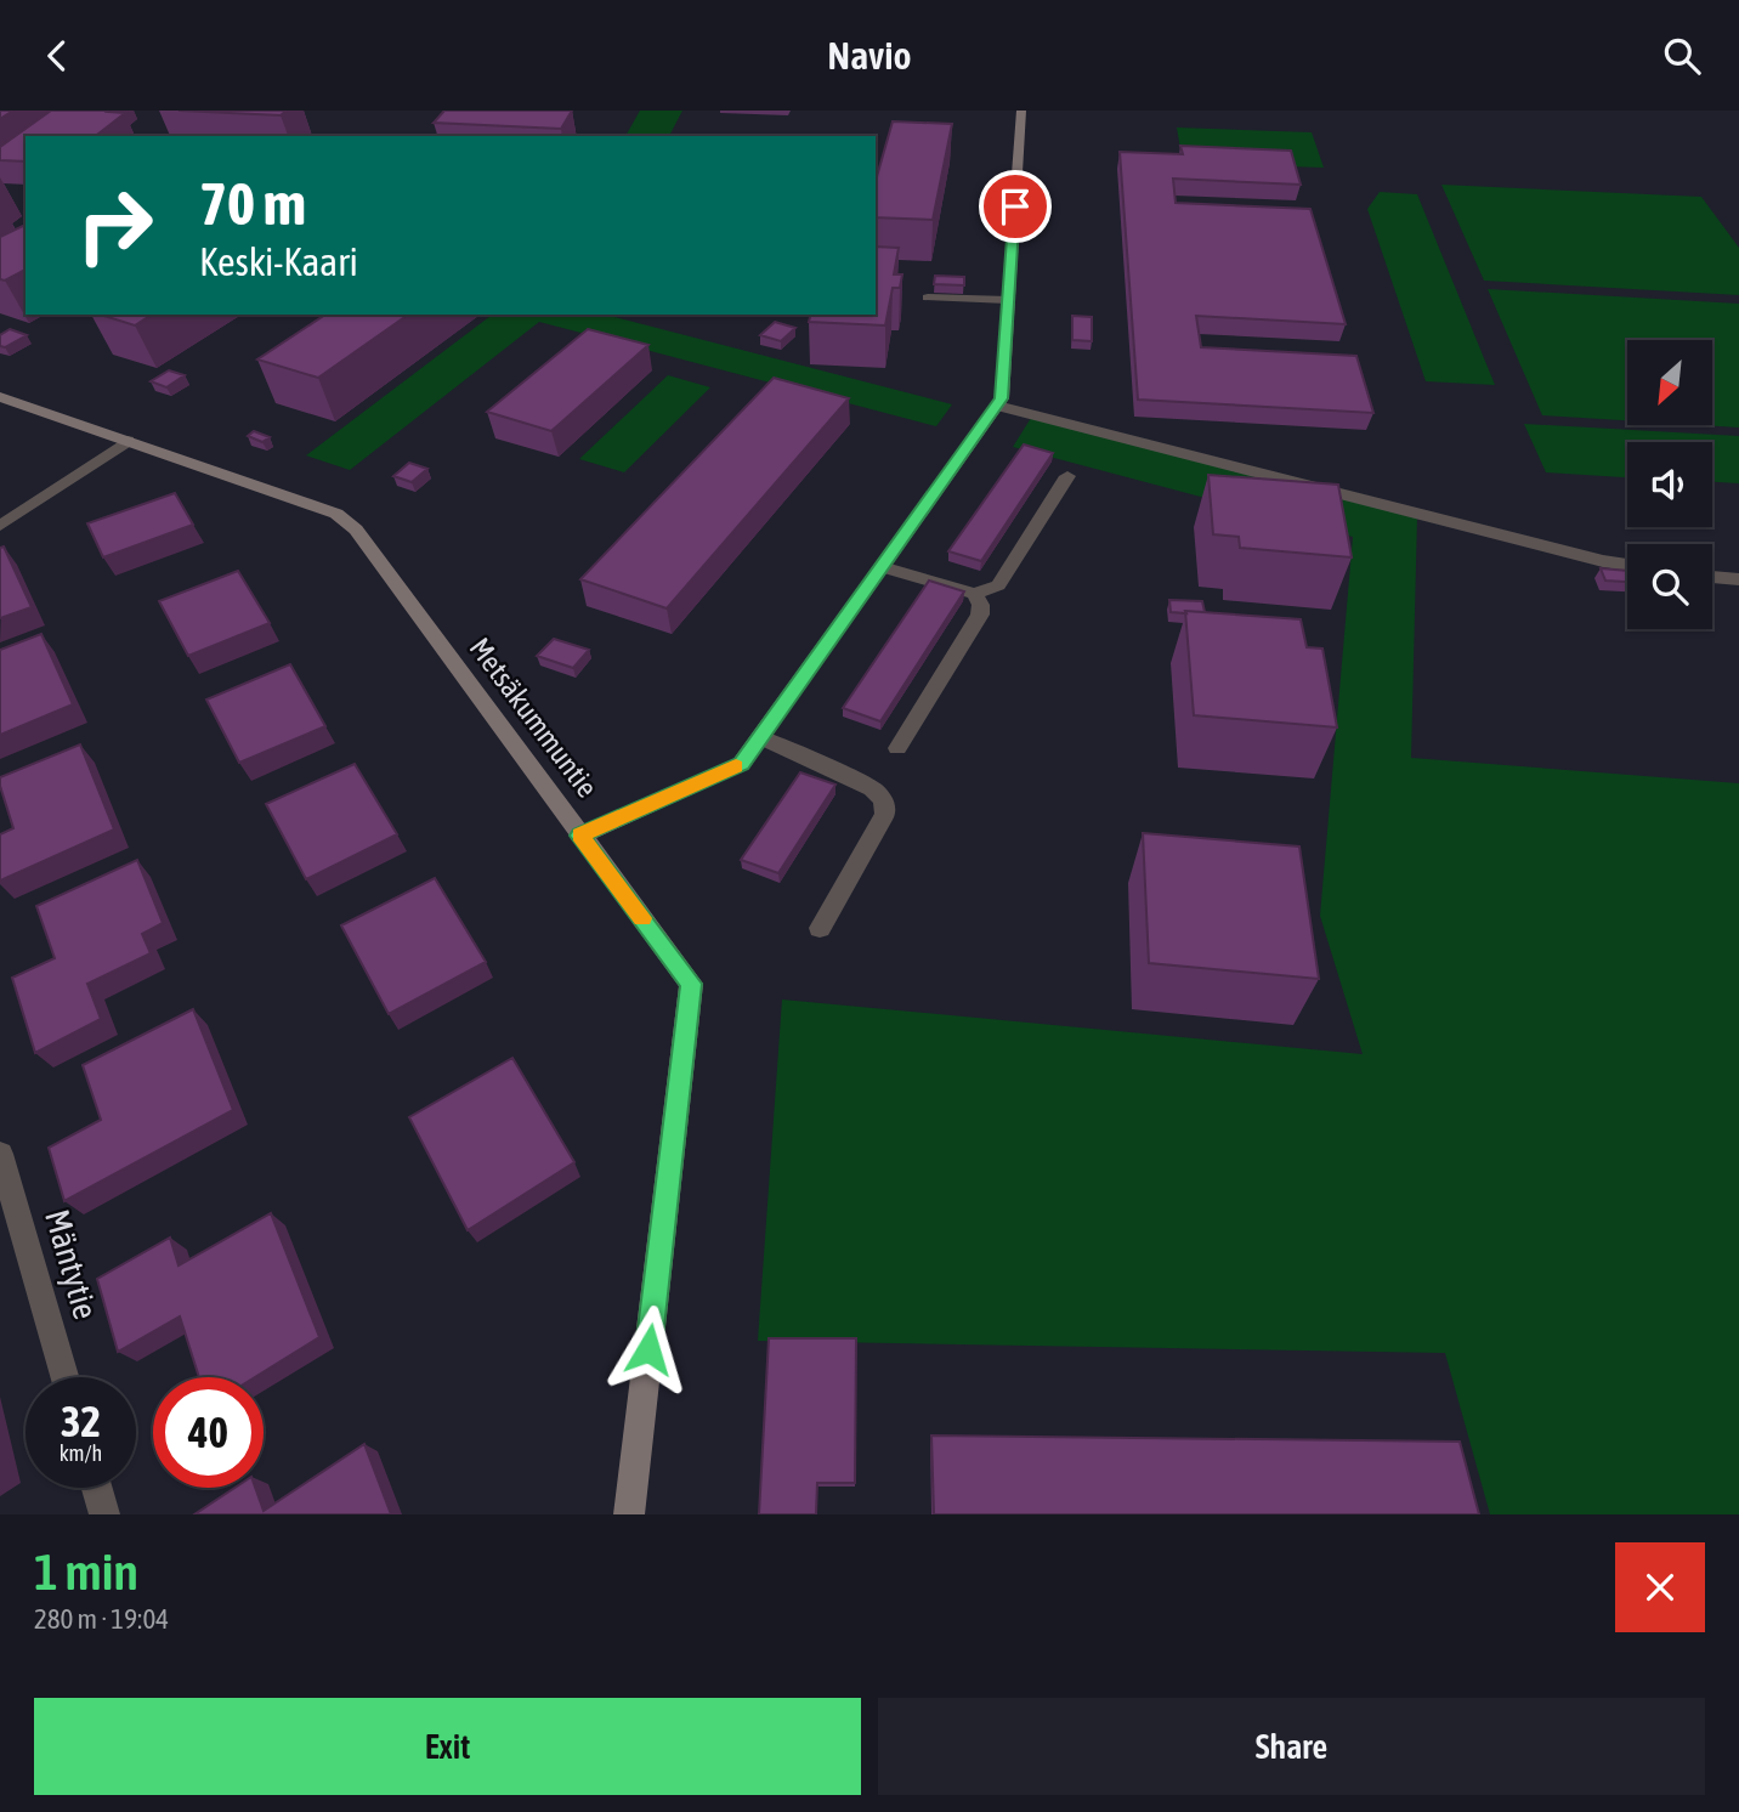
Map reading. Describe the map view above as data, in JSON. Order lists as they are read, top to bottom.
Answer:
{
  "streets": {
    "street": ["Metsäkummuntie", "Mäntytie"]
  },
  "north": "bottom left",
  "page": {
    "header": "Navio",
    "turn": ["70 m", "Keski-Kaari"],
    "speed": "32 km/h",
    "limit": "40",
    "heading": ["1 min", "280 m · 19:04"],
    "buttons": ["Exit", "Share"]
  }
}
